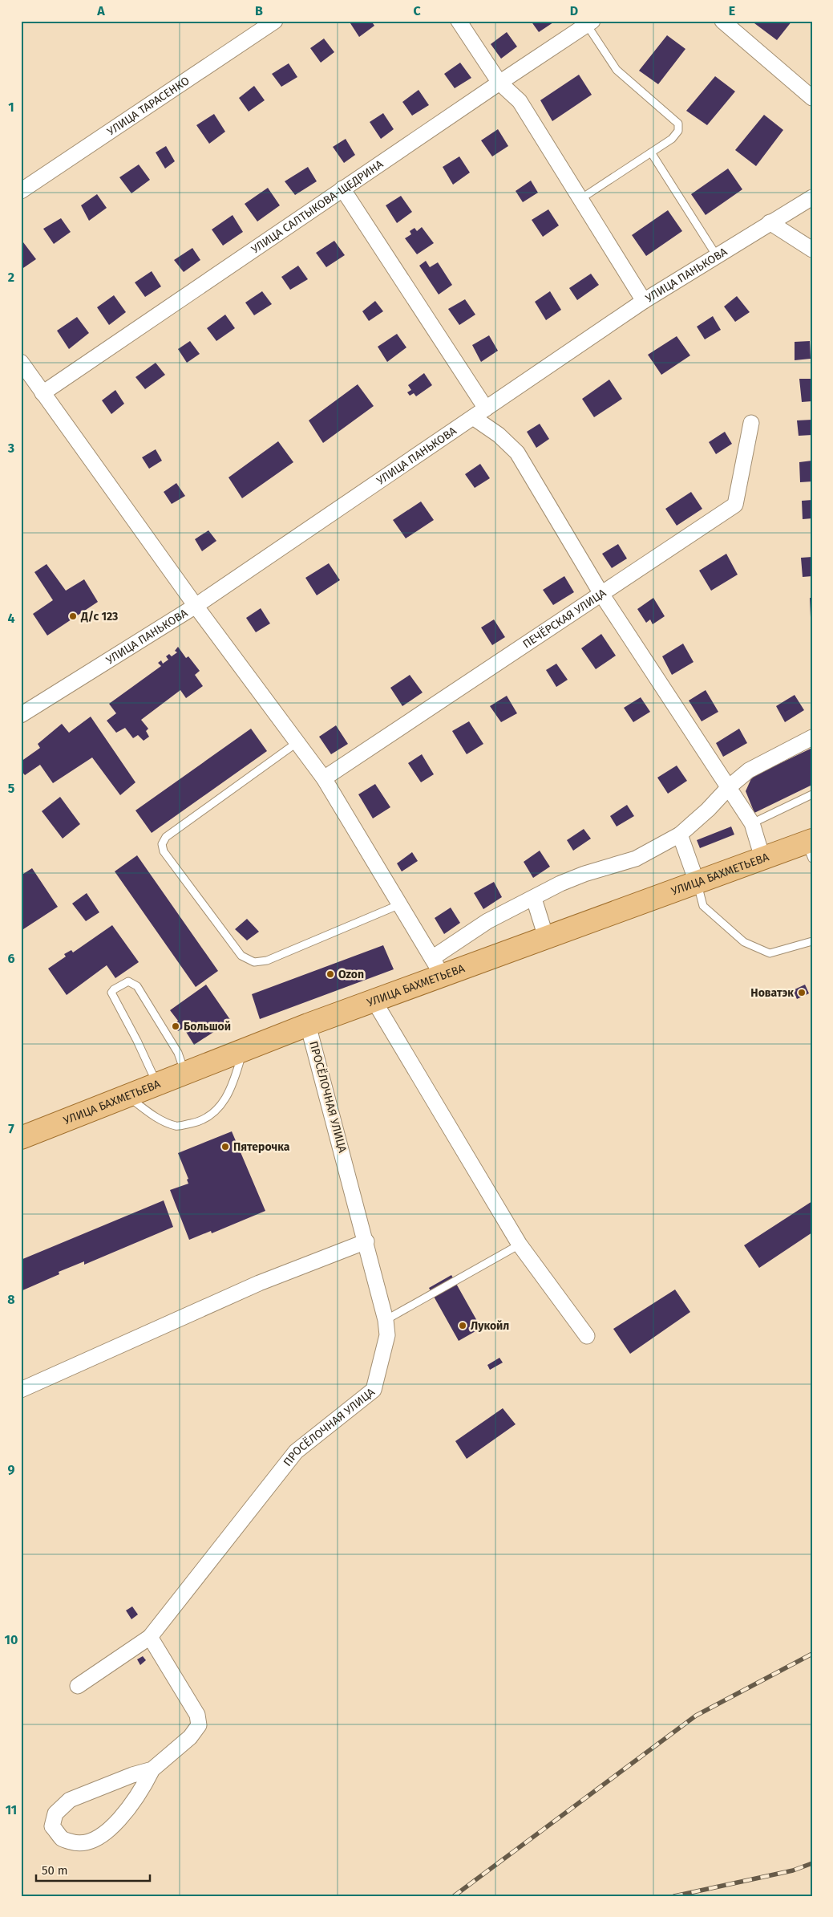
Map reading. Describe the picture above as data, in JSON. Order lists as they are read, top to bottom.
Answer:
{
  "streets": {
    "main road": ["УЛИЦА БАХМЕТЬЕВА"],
    "street": [
      "УЛИЦА ТАРАСЕНКО",
      "УЛИЦА САЛТЫКОВА-ЩЕДРИНА",
      "УЛИЦА ПАНЬКОВА",
      "ПЕЧЁРСКАЯ УЛИЦА",
      "ПРОСЁЛОЧНАЯ УЛИЦА"
    ]
  },
  "crossings": [
    ["УЛИЦА БАХМЕТЬЕВА", "ПРОСЁЛОЧНАЯ УЛИЦА"]
  ],
  "places": [
    "Д/с 123",
    "Ozon",
    "Новатэк",
    "Большой",
    "Пятерочка",
    "Лукойл"
  ],
  "scale_bar": "50 m",
  "grid": {
    "columns": [
      "A",
      "B",
      "C",
      "D",
      "E"
    ],
    "rows": [
      "1",
      "2",
      "3",
      "4",
      "5",
      "6",
      "7",
      "8",
      "9",
      "10",
      "11"
    ]
  }
}
